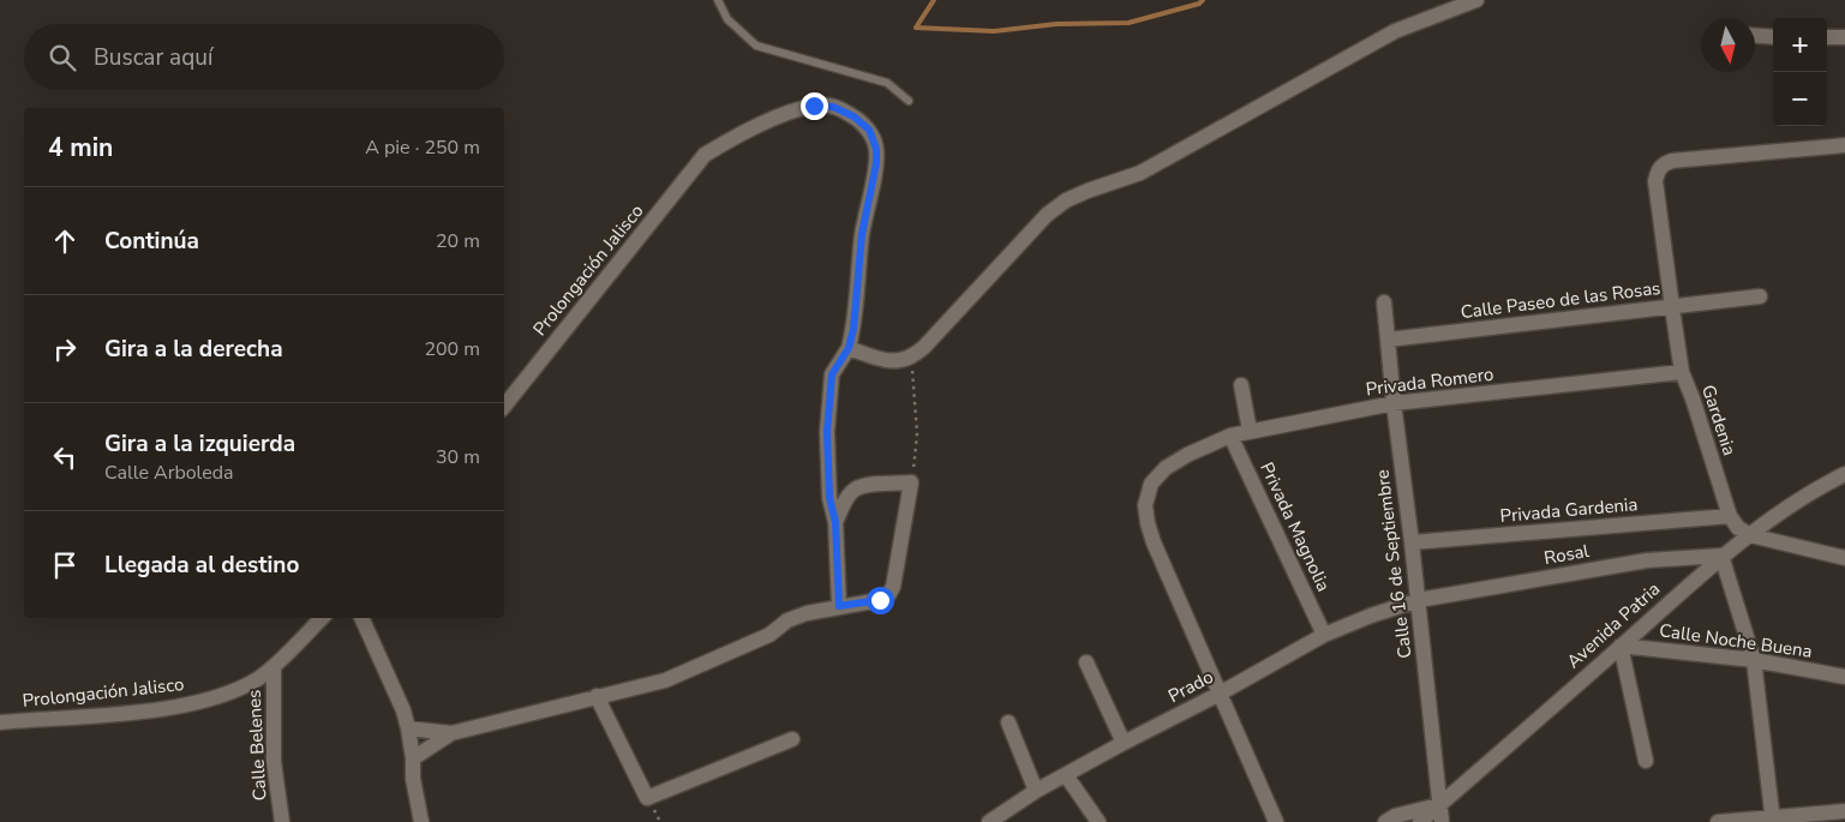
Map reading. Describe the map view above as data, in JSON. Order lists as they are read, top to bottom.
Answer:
{
  "streets": {
    "street": [
      "Prolongación Jalisco",
      "Calle Paseo de las Rosas",
      "Privada Romero",
      "Gardenia",
      "Privada Gardenia",
      "Privada Magnolia",
      "Rosal",
      "Calle 16 de Septiembre",
      "Avenida Patria",
      "Calle Noche Buena",
      "Prado",
      "Calle Belenes"
    ]
  },
  "crossings": [
    ["Prolongación Jalisco", "Calle Belenes"],
    ["Calle Paseo de las Rosas", "Gardenia"],
    ["Calle Paseo de las Rosas", "Calle 16 de Septiembre"],
    ["Privada Romero", "Gardenia"],
    ["Privada Romero", "Privada Magnolia"],
    ["Privada Romero", "Calle 16 de Septiembre"],
    ["Privada Romero", "Prado"],
    ["Gardenia", "Privada Gardenia"],
    ["Gardenia", "Avenida Patria"],
    ["Privada Gardenia", "Calle 16 de Septiembre"],
    ["Privada Magnolia", "Prado"],
    ["Rosal", "Calle 16 de Septiembre"],
    ["Rosal", "Avenida Patria"],
    ["Rosal", "Prado"],
    ["Calle 16 de Septiembre", "Avenida Patria"],
    ["Calle 16 de Septiembre", "Prado"],
    ["Avenida Patria", "Calle Noche Buena"]
  ],
  "north": "bottom",
  "page": {
    "map_buttons": ["+", "−"],
    "search": "Buscar aquí",
    "heading": ["4 min", "A pie · 250 m"],
    "list": [
      ["Continúa", "20 m"],
      ["Gira a la derecha", "200 m"],
      ["Gira a la izquierda", "Calle Arboleda", "30 m"],
      "Llegada al destino"
    ]
  }
}
